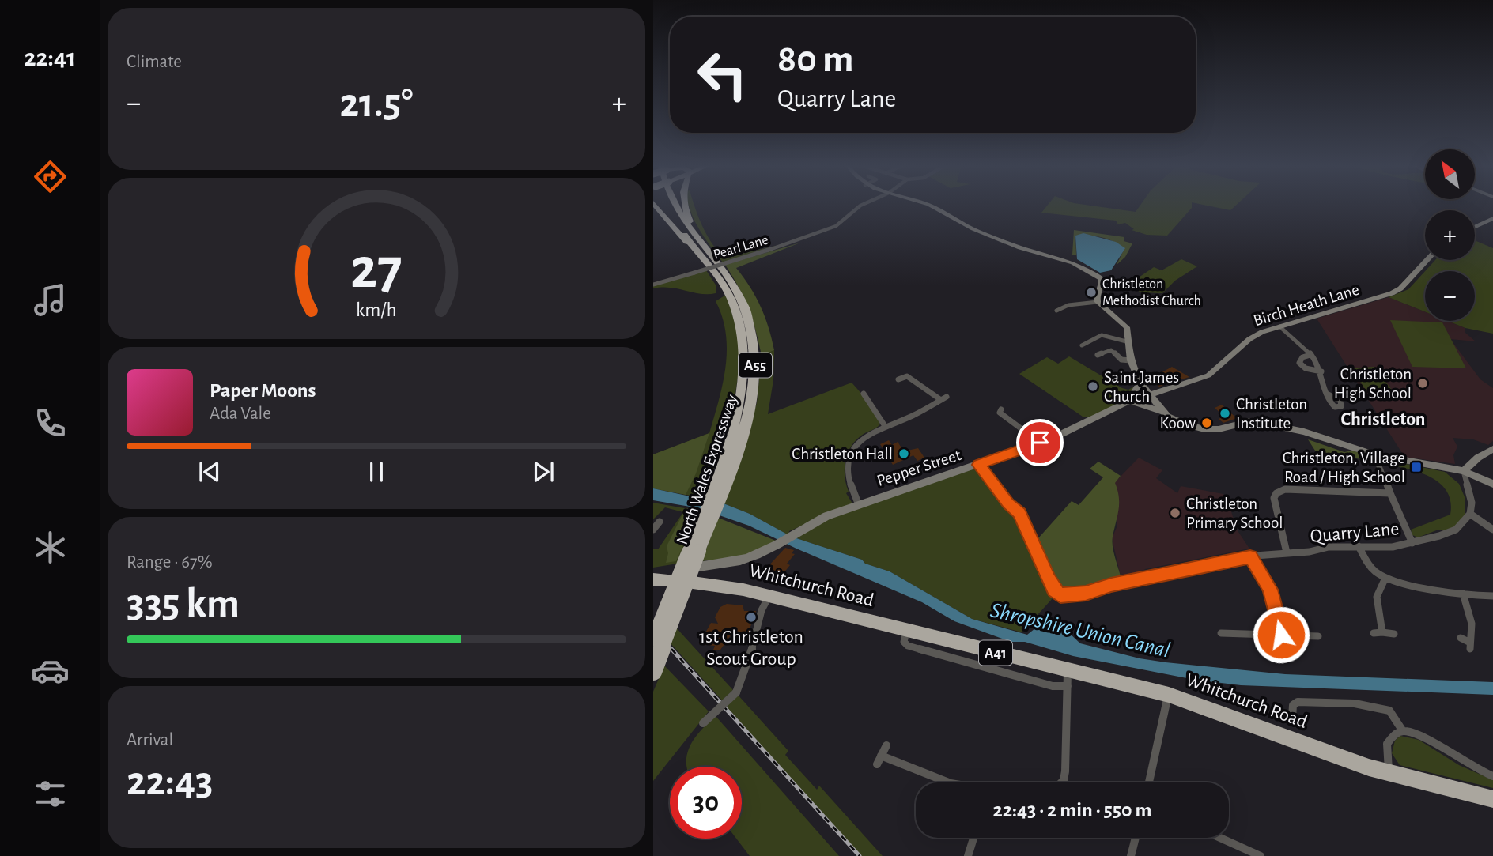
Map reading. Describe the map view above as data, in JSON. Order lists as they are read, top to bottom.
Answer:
{
  "streets": {
    "highway": [
      "A55",
      "North Wales Expressway",
      "Whitchurch Road",
      "A41"
    ],
    "street": [
      "Pearl Lane",
      "Birch Heath Lane",
      "Pepper Street",
      "Quarry Lane"
    ]
  },
  "crossings": [
    ["Birch Heath Lane", "Pepper Street"],
    ["Pepper Street", "Quarry Lane"]
  ],
  "districts": ["Christleton"],
  "water": ["Shropshire Union Canal"],
  "places": {
    "other": [
      "Christleton Methodist Church",
      "Christleton High School",
      "Saint James Church",
      "Christleton Institute",
      "Koow",
      "Christleton Hall",
      "Christleton Primary School",
      "1st Christleton Scout Group"
    ],
    "transit": ["Christleton, Village Road / High School"]
  },
  "north": "top left",
  "page": {
    "tabs": "22:41",
    "tile": [
      "Climate",
      ["Range · 67%", "335 km"],
      ["Arrival", "22:43"]
    ],
    "turn": ["80 m", "Quarry Lane"],
    "heat": ["−", "21.5°", "+"],
    "map_buttons": ["+", "−"],
    "song": ["Paper Moons", "Ada Vale"],
    "limit": "30",
    "trip": "22:43 · 2 min · 550 m",
    "gauge": ["27", "km/h"]
  }
}
